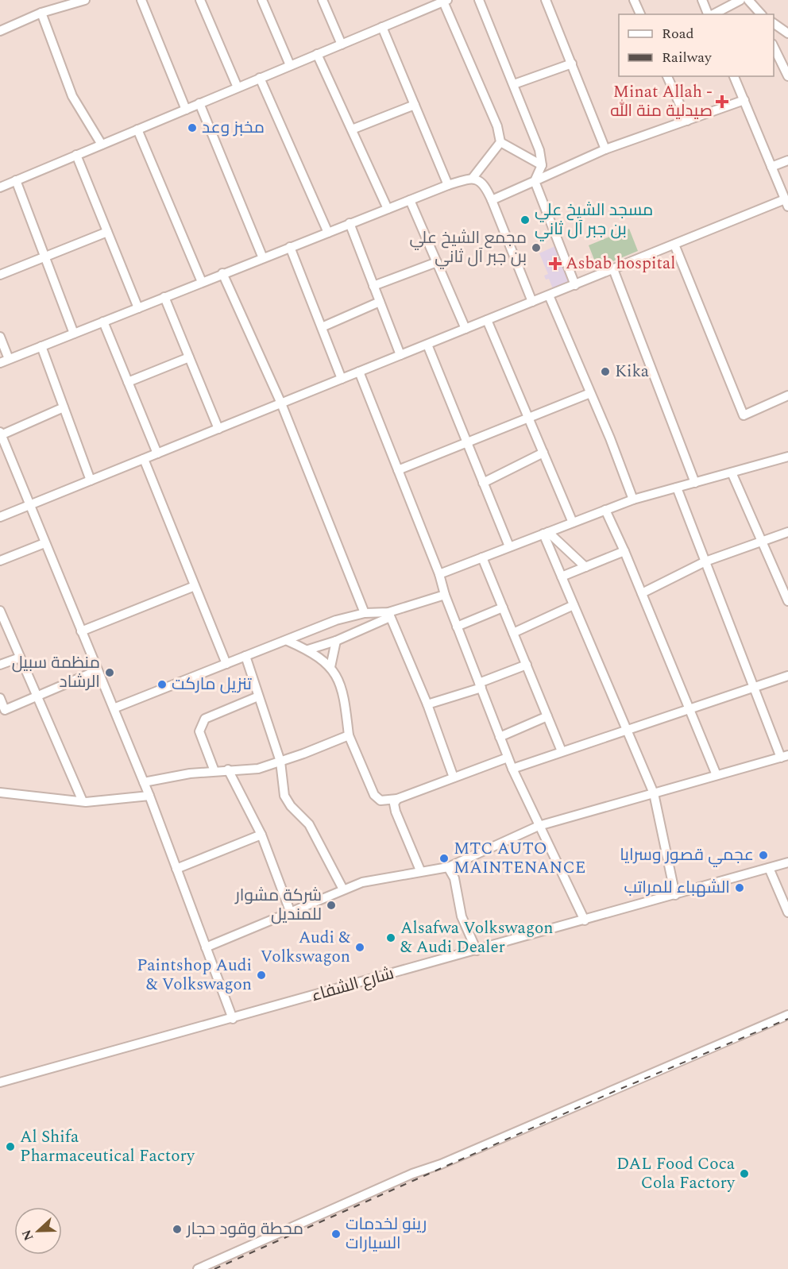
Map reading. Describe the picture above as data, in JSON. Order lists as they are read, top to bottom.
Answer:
{
  "streets": {
    "street": ["شارع الشفاء"]
  },
  "places": {
    "health": ["Minat Allah - صيدلية منة الله", "Asbab hospital"],
    "other": [
      "مخبز وعد",
      "مسجد الشيخ علي بن جبر آل ثاني",
      "مجمع الشيخ علي بن جبر آل ثاني",
      "Kika",
      "منظمة سبيل الرشاد",
      "تنزيل ماركت",
      "عجمي قصور وسرايا",
      "MTC AUTO MAINTENANCE",
      "الشهباء للمراتب",
      "شركة مشوار للمنديل",
      "Alsafwa Volkswagon & Audi Dealer",
      "Audi & Volkswagon",
      "Paintshop Audi & Volkswagon",
      "Al Shifa Pharmaceutical Factory",
      "DAL Food Coca Cola Factory",
      "محطة وقود حجار",
      "رينو لخدمات السيارات"
    ]
  },
  "legend": ["Road", "Railway"],
  "north": "left"
}
